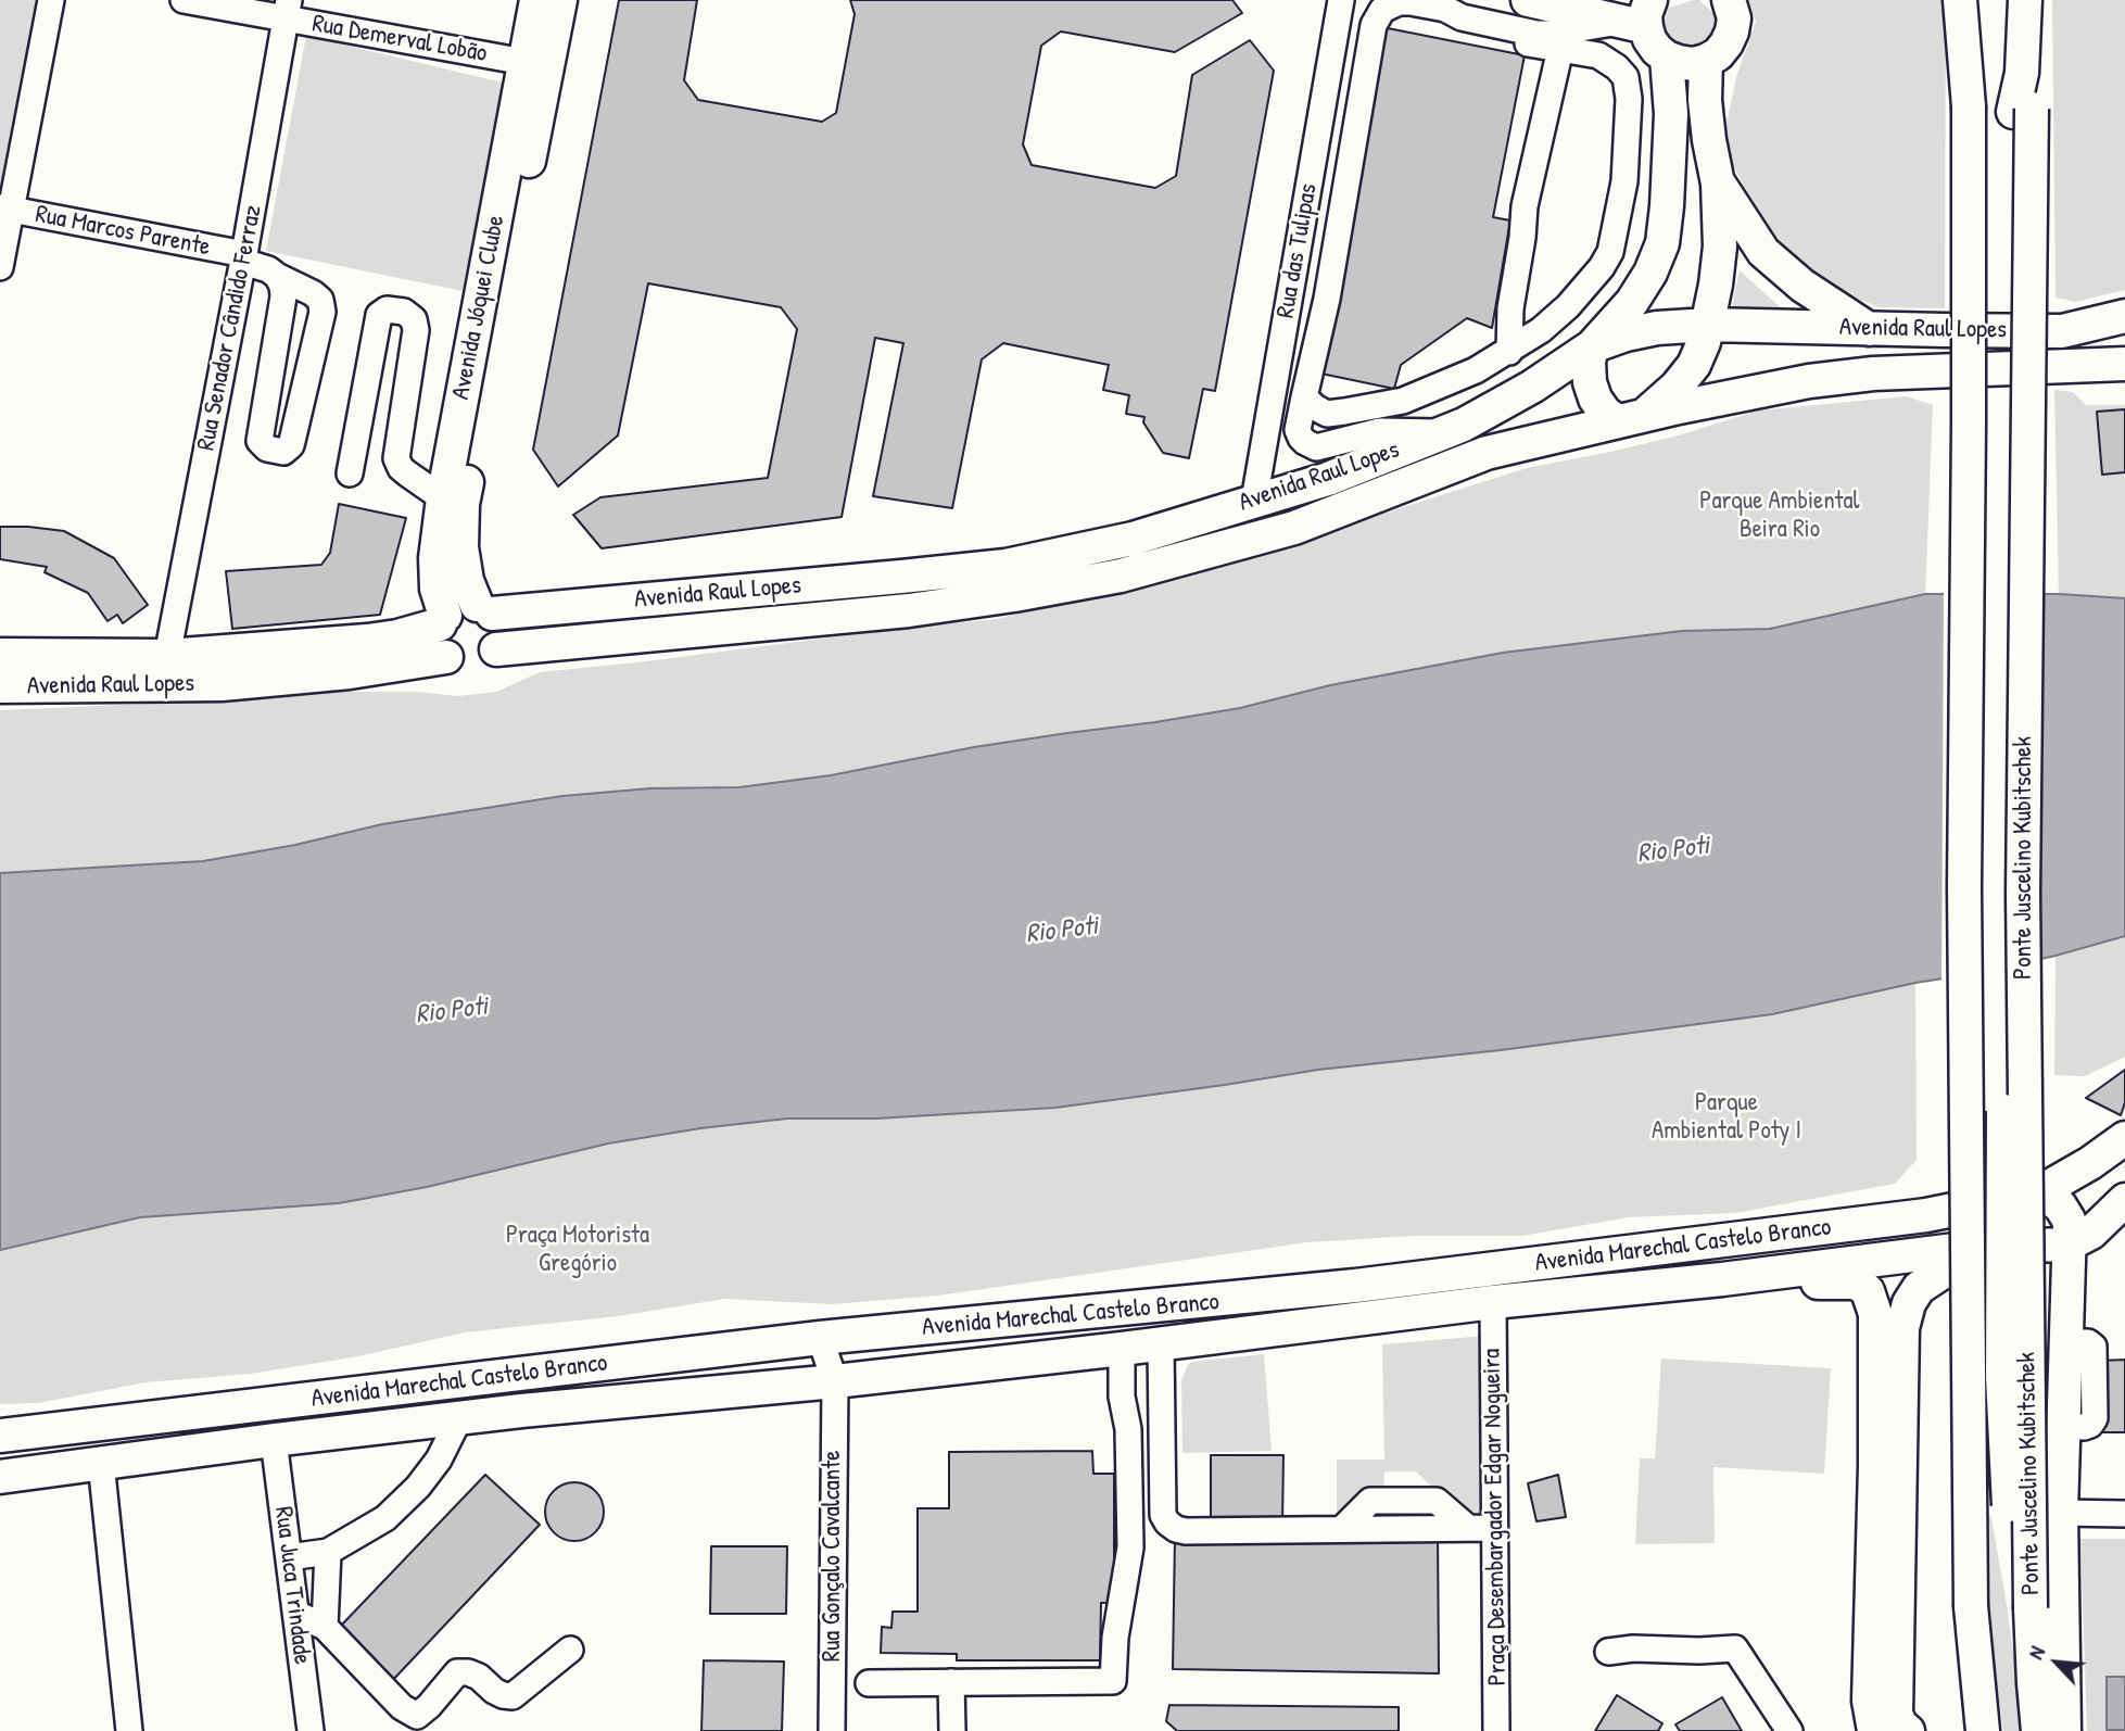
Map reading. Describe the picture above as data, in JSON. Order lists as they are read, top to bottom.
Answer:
{
  "streets": {
    "main road": [
      "Avenida Jóquei Clube",
      "Avenida Raul Lopes",
      "Ponte Juscelino Kubitschek",
      "Avenida Marechal Castelo Branco"
    ],
    "street": [
      "Rua Demerval Lobão",
      "Rua Marcos Parente",
      "Rua das Tulipas",
      "Rua Senador Cândido Ferraz",
      "Praça Desembargador Edgar Nogueira",
      "Rua Gonçalo Cavalcante",
      "Rua Juca Trindade"
    ]
  },
  "crossings": [
    ["Rua Demerval Lobão", "Avenida Jóquei Clube"],
    ["Rua Demerval Lobão", "Rua Senador Cândido Ferraz"],
    ["Rua Marcos Parente", "Rua Senador Cândido Ferraz"],
    ["Rua das Tulipas", "Avenida Raul Lopes"],
    ["Avenida Jóquei Clube", "Avenida Raul Lopes"],
    ["Rua Senador Cândido Ferraz", "Avenida Raul Lopes"],
    ["Avenida Marechal Castelo Branco", "Praça Desembargador Edgar Nogueira"],
    ["Avenida Marechal Castelo Branco", "Rua Gonçalo Cavalcante"],
    ["Avenida Marechal Castelo Branco", "Rua Juca Trindade"]
  ],
  "water": ["Rio Poti"],
  "parks": ["Parque Ambiental Beira Rio", "Parque Ambiental Poty I", "Praça Motorista Gregório"],
  "north": "top left"
}
